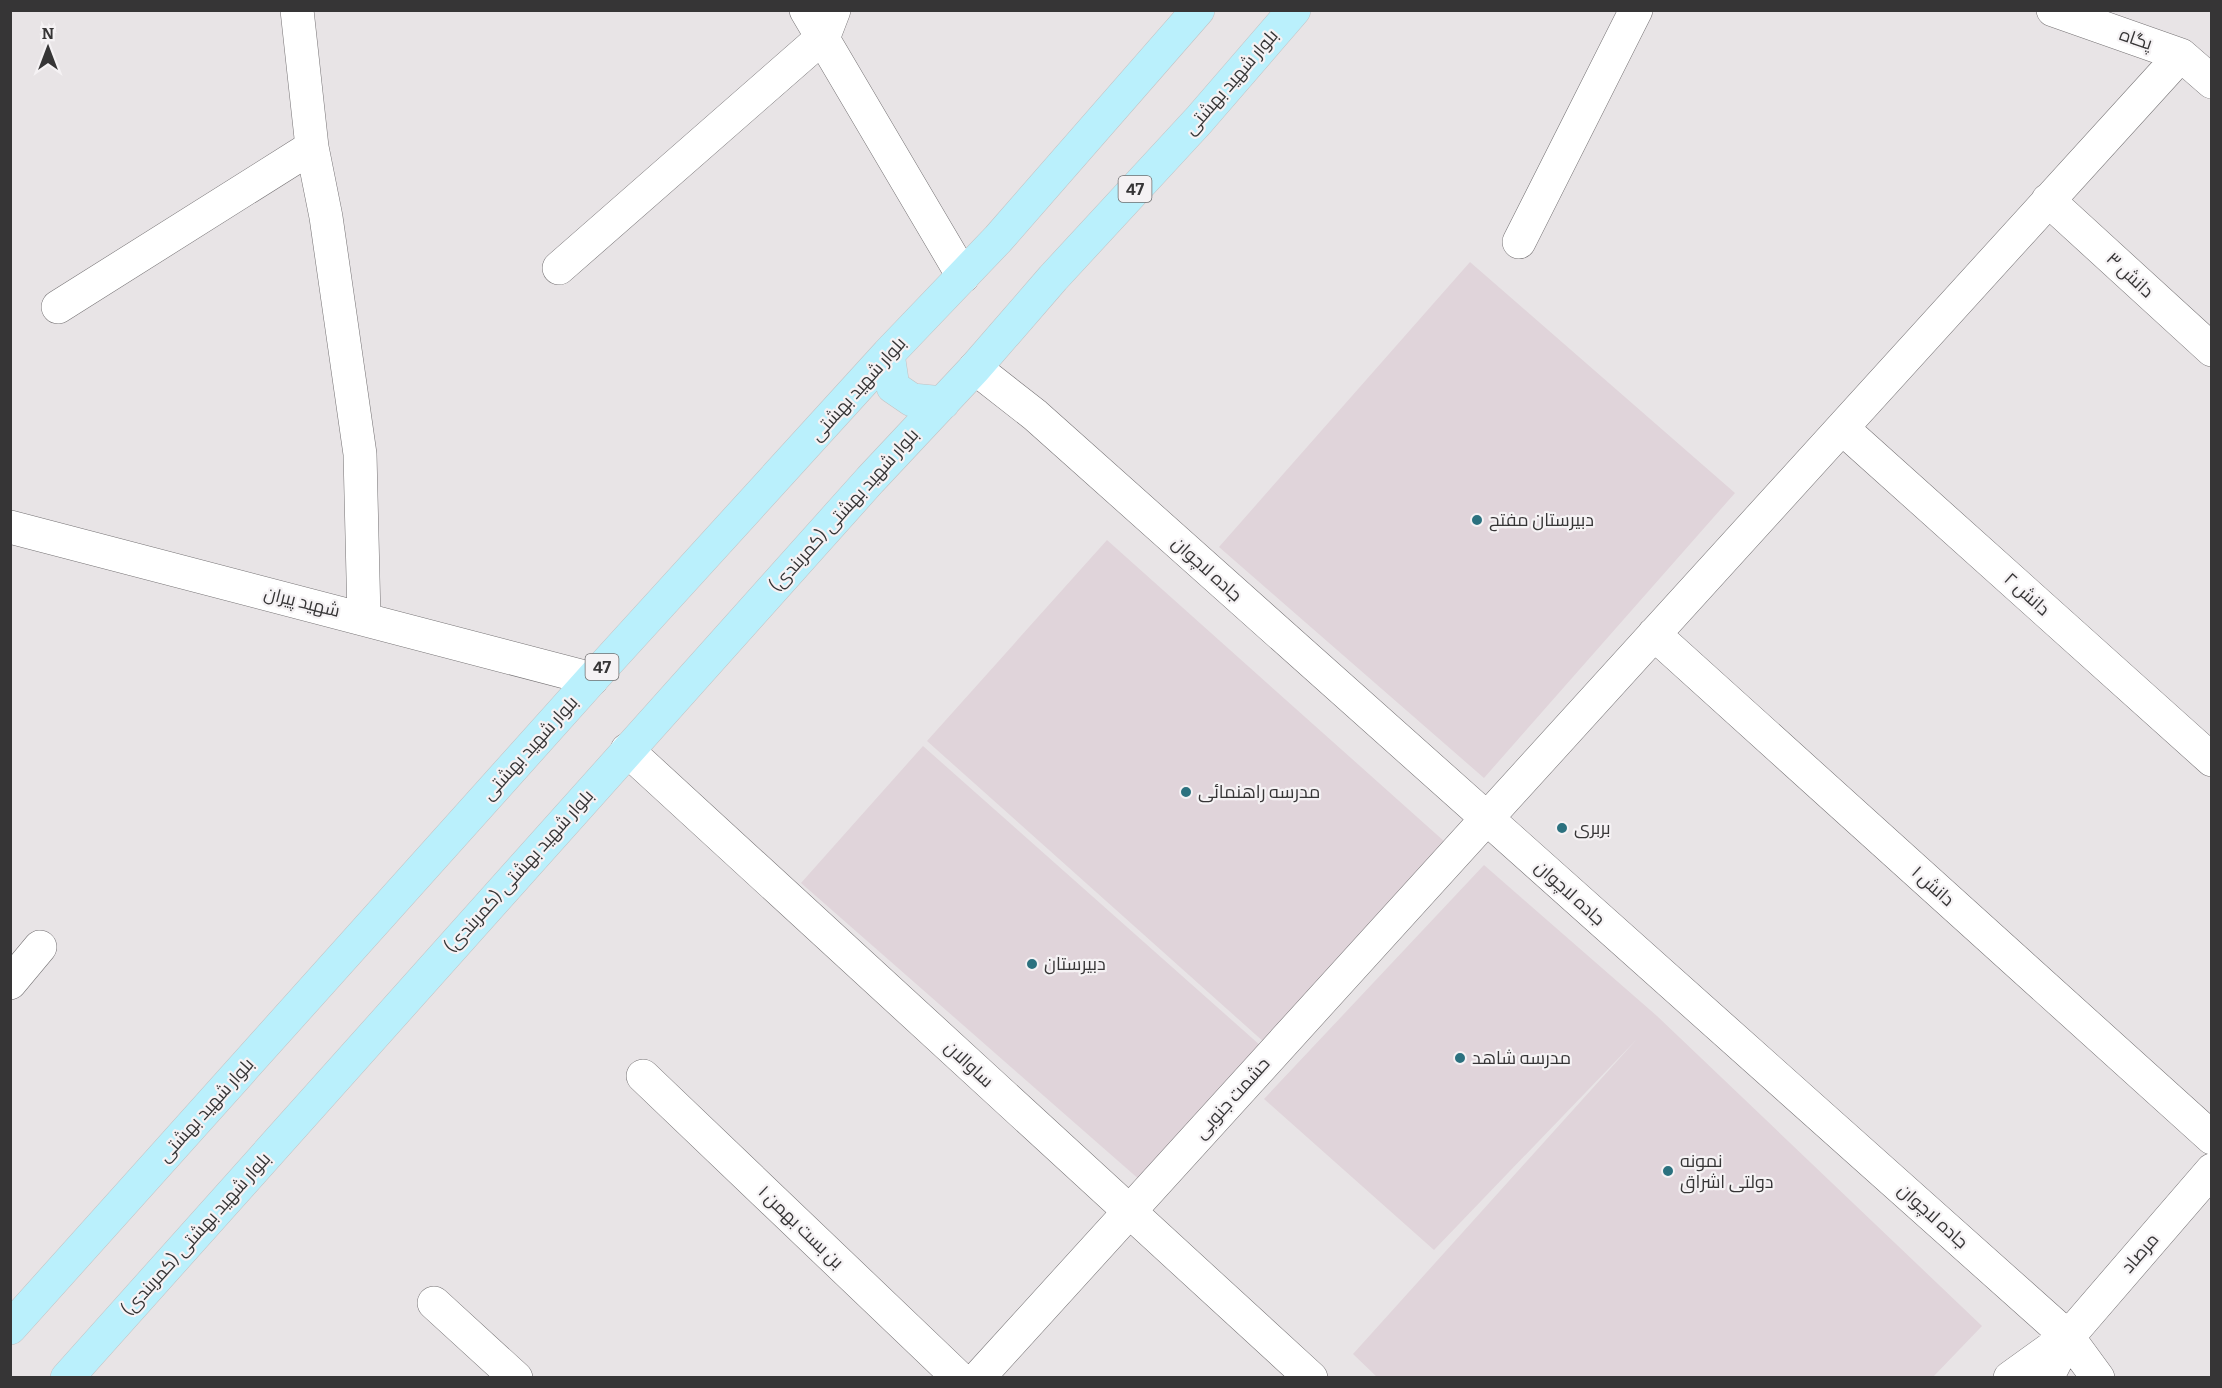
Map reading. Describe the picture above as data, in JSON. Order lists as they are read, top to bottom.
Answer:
{
  "streets": {
    "main road": ["بلوار شهید بهشتی", "47", "بلوار شهید بهشتی (کمربندی)"],
    "street": [
      "پگاه",
      "دانش ۳",
      "جاده لاچوان",
      "دانش ۲",
      "شهید پیران",
      "دانش ۱",
      "ساوالان",
      "حشمت جنوبی",
      "بن بست بهمن ۱",
      "مرصاد"
    ]
  },
  "crossings": [
    ["پگاه", "حشمت جنوبی"],
    ["بلوار شهید بهشتی", "بلوار شهید بهشتی (کمربندی)"],
    ["بلوار شهید بهشتی", "جاده لاچوان"],
    ["بلوار شهید بهشتی", "شهید پیران"],
    ["دانش ۳", "حشمت جنوبی"],
    ["بلوار شهید بهشتی (کمربندی)", "جاده لاچوان"],
    ["بلوار شهید بهشتی (کمربندی)", "ساوالان"],
    ["جاده لاچوان", "حشمت جنوبی"],
    ["جاده لاچوان", "مرصاد"],
    ["دانش ۲", "حشمت جنوبی"],
    ["دانش ۱", "حشمت جنوبی"],
    ["ساوالان", "حشمت جنوبی"]
  ],
  "places": [
    "دبیرستان مفتح",
    "مدرسه راهنمائی",
    "بربری",
    "دبیرستان",
    "مدرسه شاهد",
    "نمونه دولتی اشراق"
  ],
  "north": "top"
}
